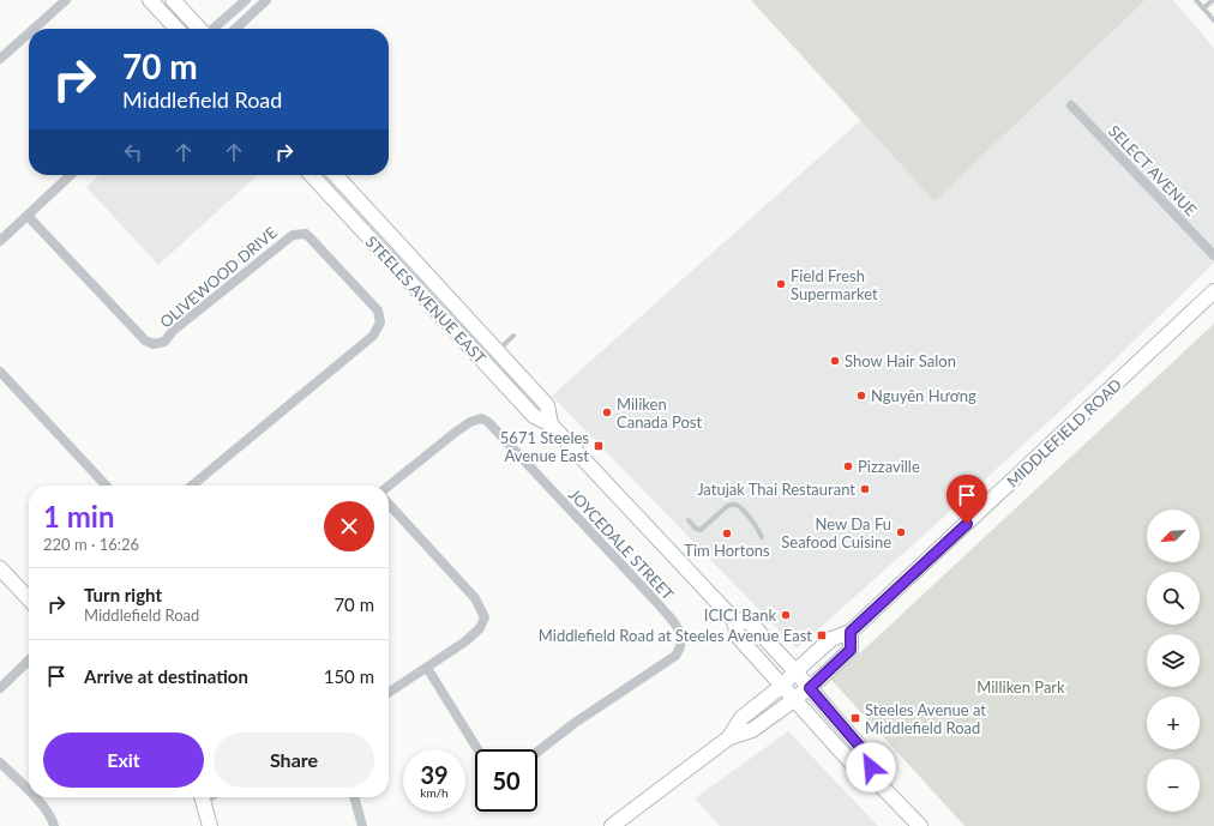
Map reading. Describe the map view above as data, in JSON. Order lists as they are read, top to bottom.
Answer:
{
  "streets": {
    "main road": ["STEELES AVENUE EAST", "MIDDLEFIELD ROAD"],
    "street": ["SELECT AVENUE", "OLIVEWOOD DRIVE", "JOYCEDALE STREET"]
  },
  "crossings": [
    ["STEELES AVENUE EAST", "MIDDLEFIELD ROAD"]
  ],
  "parks": ["Milliken Park"],
  "places": {
    "other": [
      "Field Fresh Supermarket",
      "Show Hair Salon",
      "Nguyên Hương",
      "Miliken Canada Post",
      "Pizzaville",
      "Jatujak Thai Restaurant",
      "New Da Fu Seafood Cuisine",
      "Tim Hortons",
      "ICICI Bank"
    ],
    "transit": ["5671 Steeles Avenue East", "Middlefield Road at Steeles Avenue East", "Steeles Avenue at Middlefield Road"]
  },
  "north": "bottom left",
  "page": {
    "turn": ["70 m", "Middlefield Road"],
    "heading": ["1 min", "220 m · 16:26"],
    "map_buttons": ["+", "−"],
    "list": [
      {
        "name": "Turn right",
        "note": "Middlefield Road",
        "value": "70 m"
      },
      {
        "name": "Arrive at destination",
        "value": "150 m"
      }
    ],
    "buttons": ["Exit", "Share"],
    "speed": "39 km/h",
    "limit": "50"
  }
}
